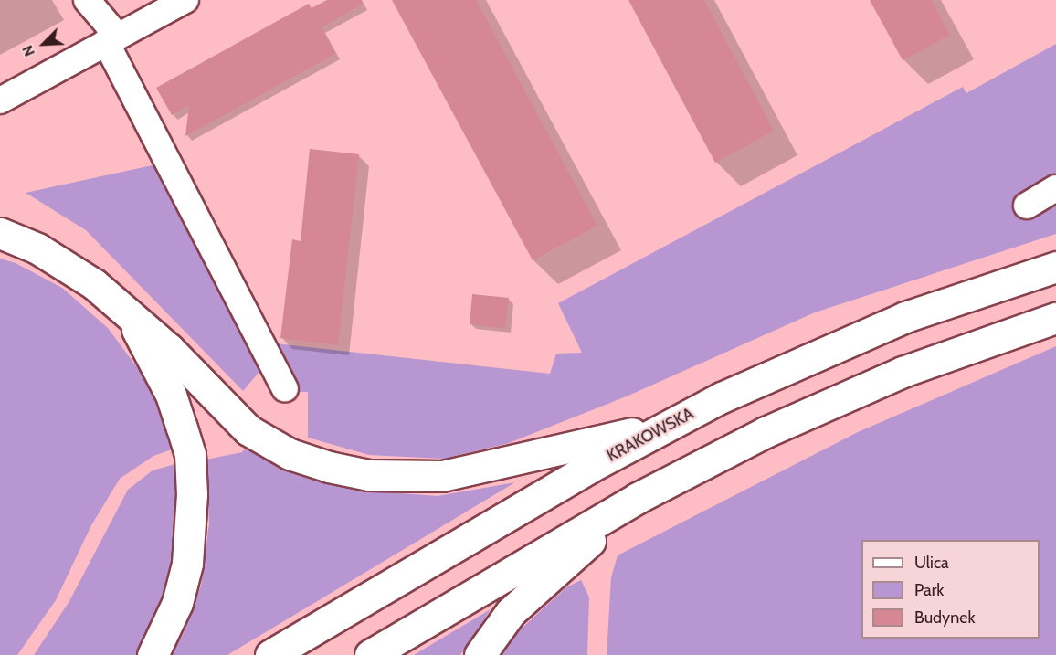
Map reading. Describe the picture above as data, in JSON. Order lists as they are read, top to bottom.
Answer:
{
  "streets": {
    "main road": ["KRAKOWSKA"]
  },
  "legend": ["Ulica", "Park", "Budynek"],
  "north": "bottom left"
}
